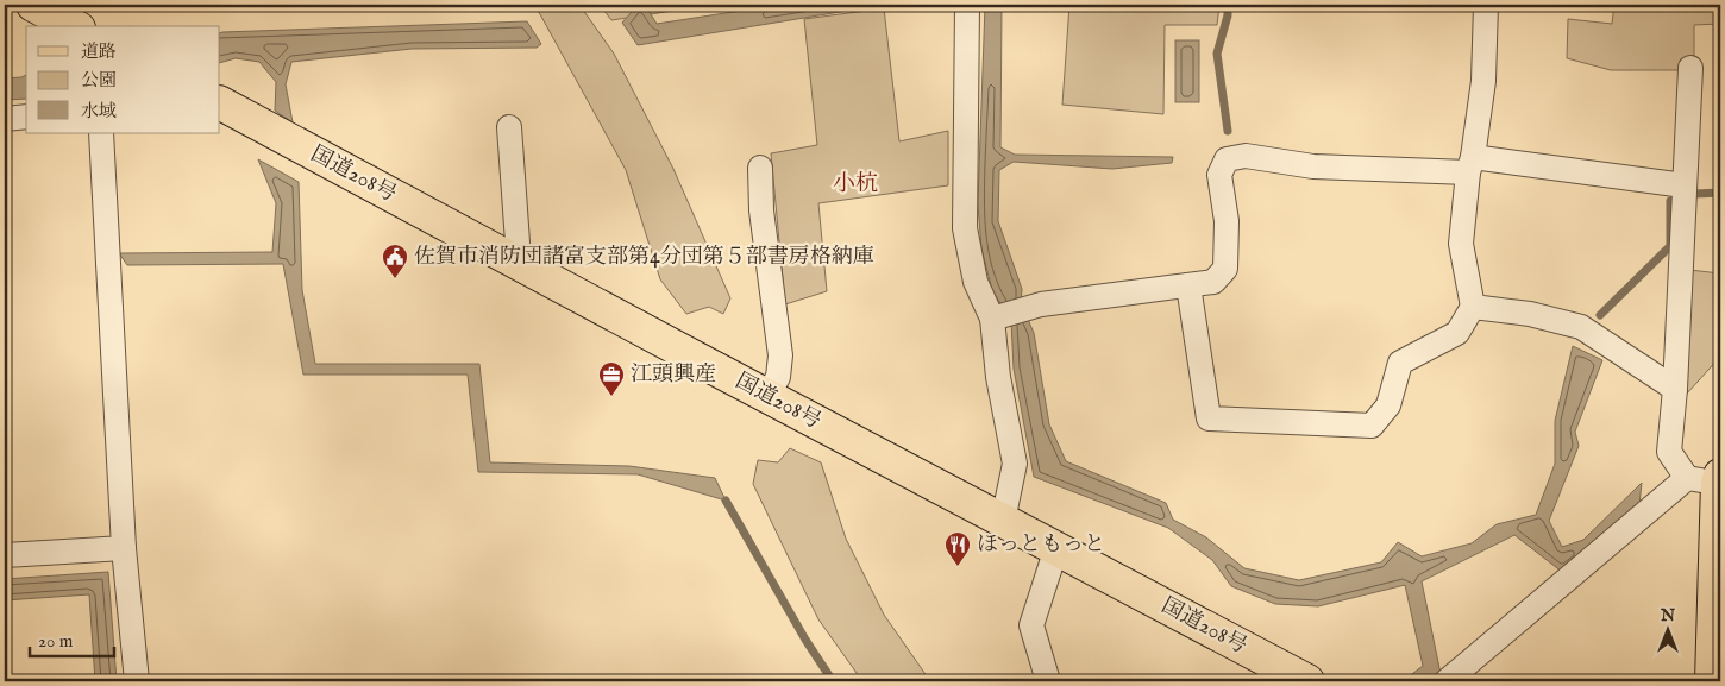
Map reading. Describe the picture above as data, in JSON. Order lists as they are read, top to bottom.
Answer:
{
  "streets": {
    "main road": ["国道208号"]
  },
  "districts": ["小杭"],
  "places": {
    "public building": ["佐賀市消防団諸富支部第4分団第５部書房格納庫"],
    "office": ["江頭興産"],
    "restaurant": ["ほっともっと"]
  },
  "legend": ["道路", "公園", "水域"],
  "scale_bar": "20 m",
  "north": "top"
}
